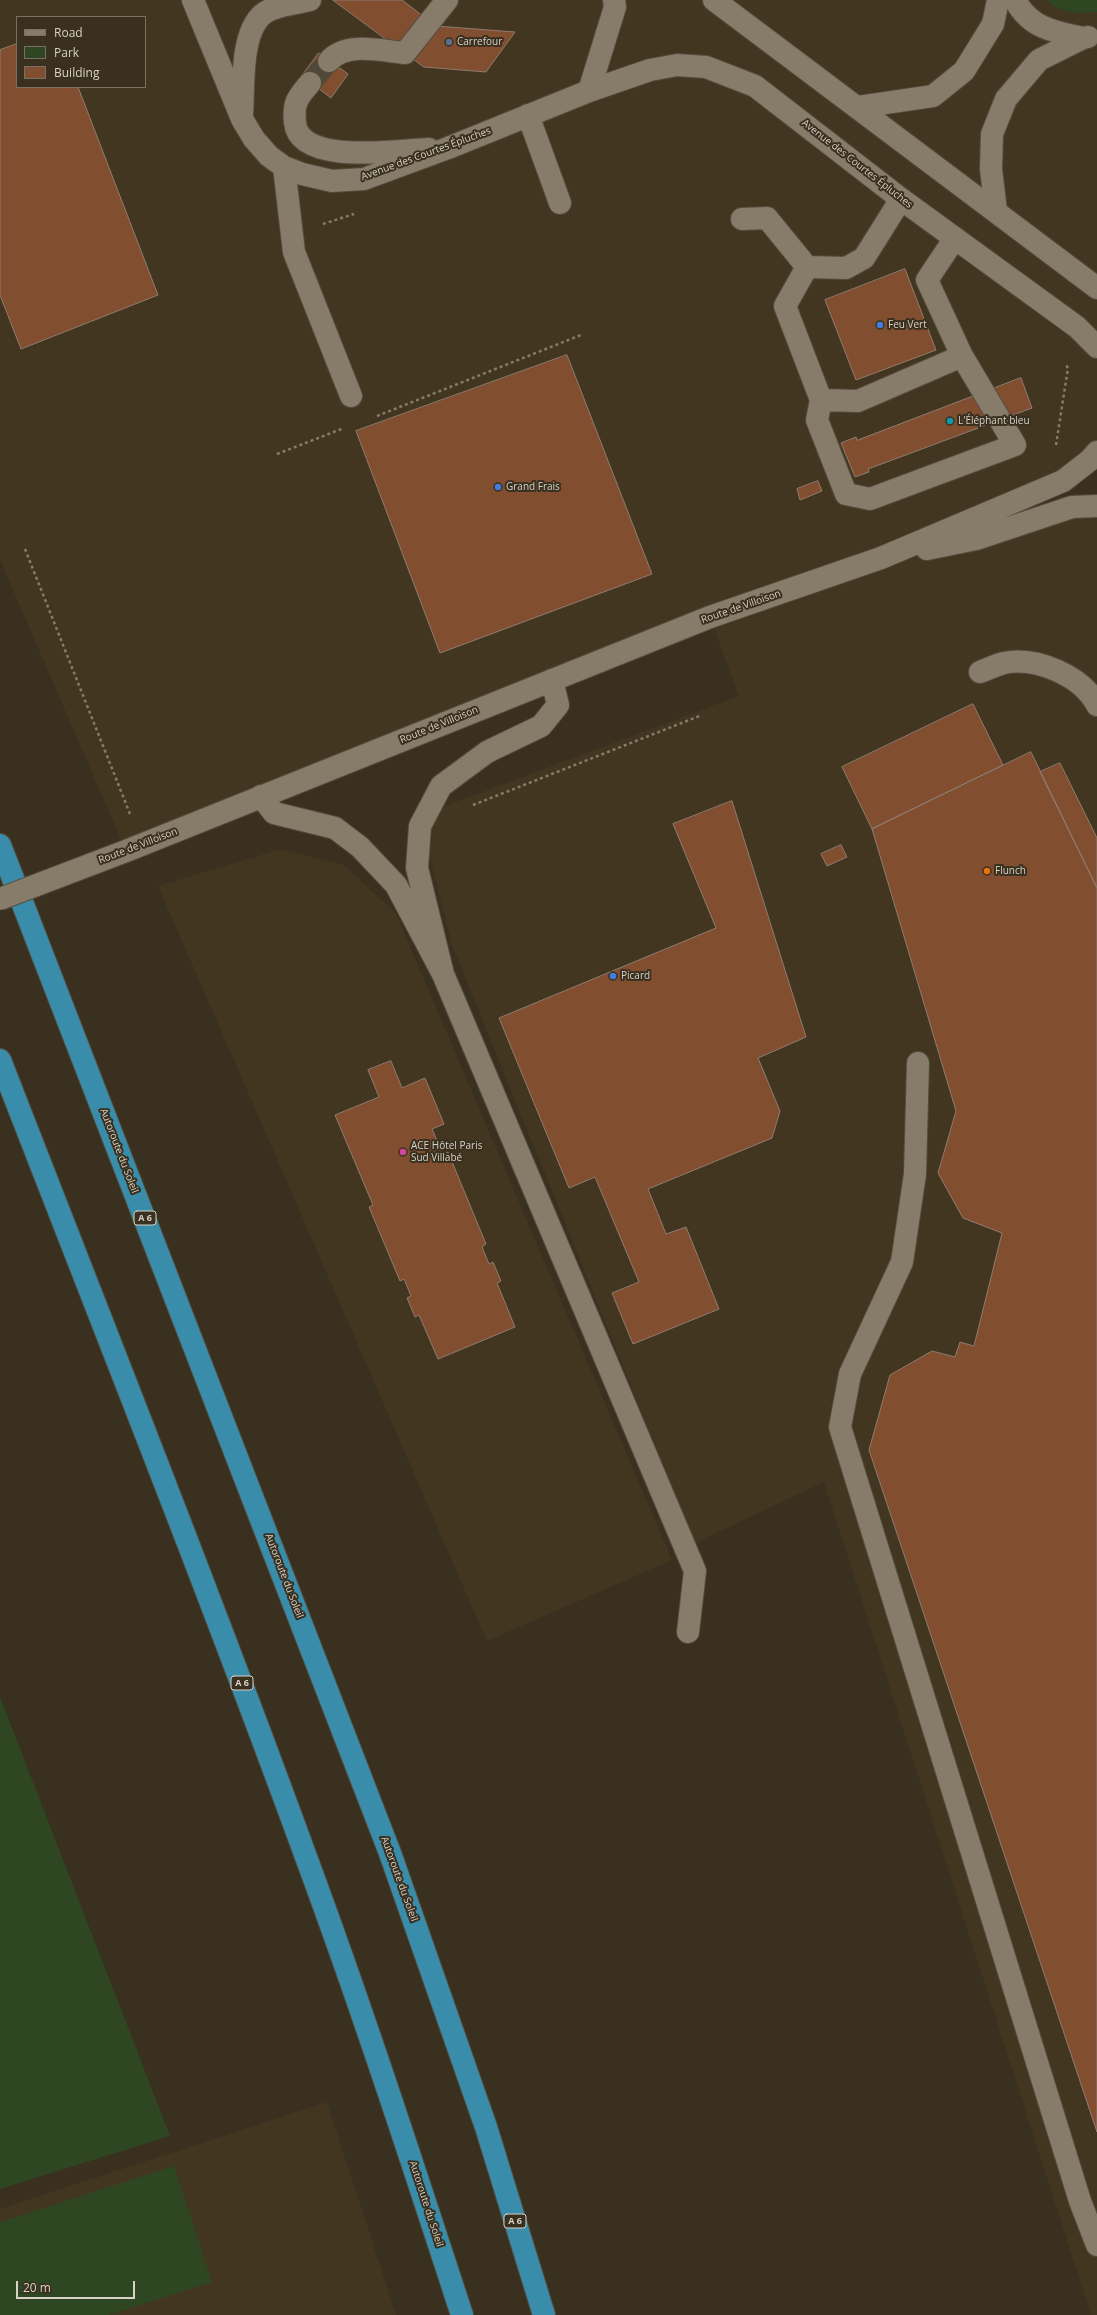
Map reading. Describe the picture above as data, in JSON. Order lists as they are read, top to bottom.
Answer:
{
  "streets": {
    "highway": ["Autoroute du Soleil", "A 6"],
    "street": ["Avenue des Courtes Épluches", "Route de Villoison"]
  },
  "places": [
    "Carrefour",
    "Feu Vert",
    "L'Éléphant bleu",
    "Grand Frais",
    "Flunch",
    "Picard",
    "ACE Hôtel Paris Sud Villabé"
  ],
  "legend": ["Road", "Park", "Building"],
  "scale_bar": "20 m"
}
